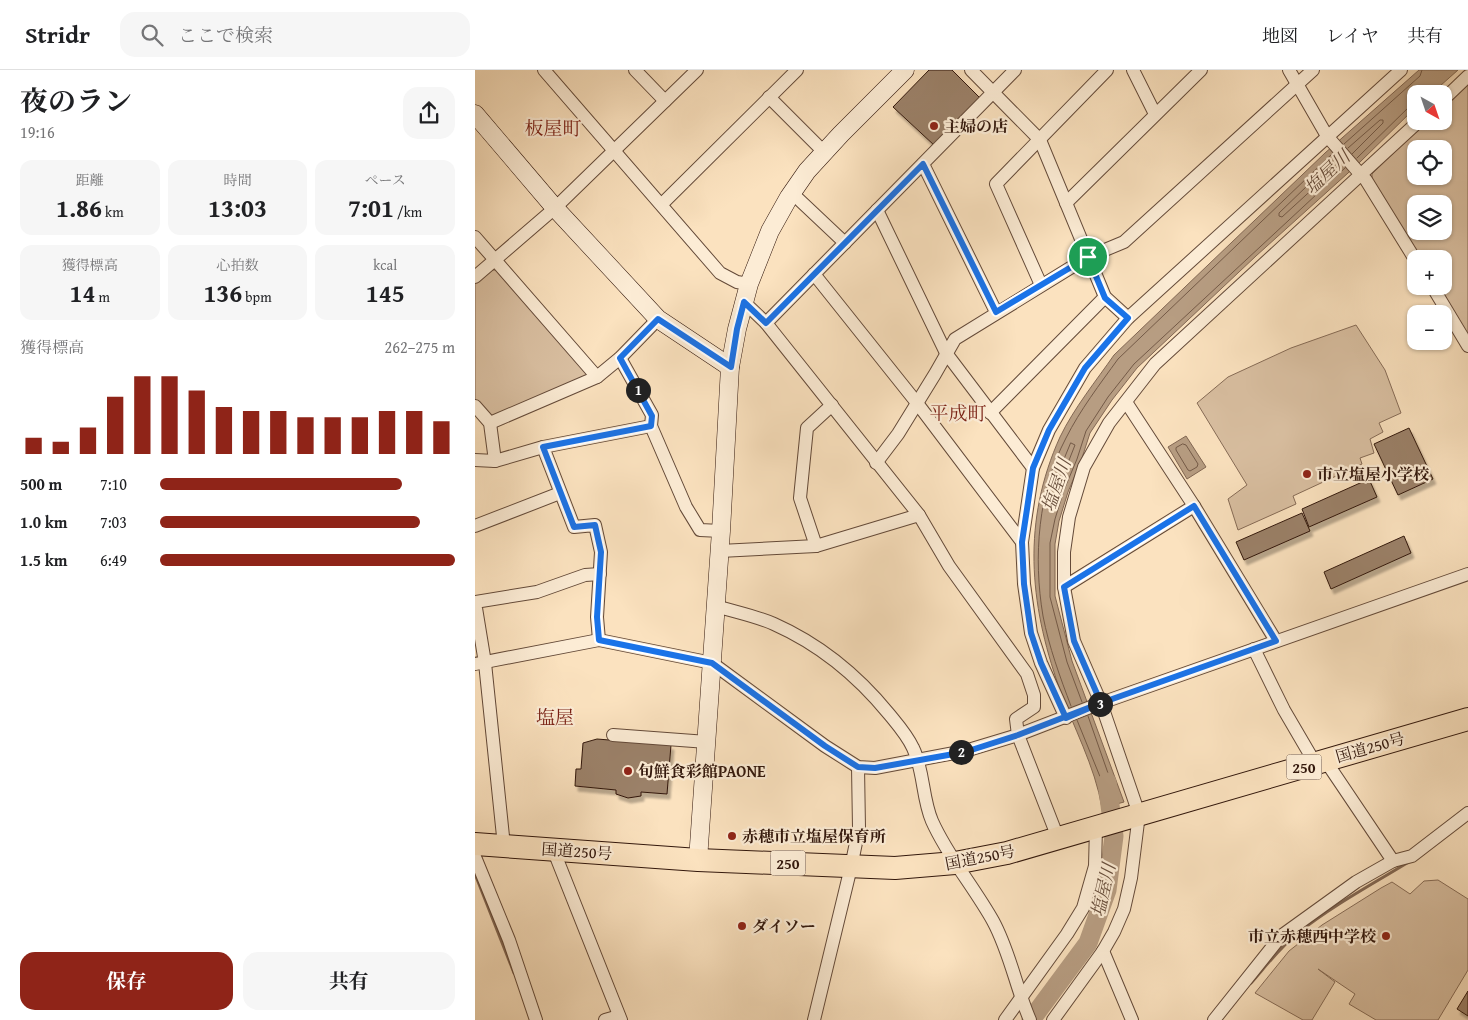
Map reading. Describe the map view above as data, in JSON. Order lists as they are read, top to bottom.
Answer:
{
  "streets": {
    "highway": ["国道250号", "250"]
  },
  "districts": ["板屋町", "平成町", "塩屋"],
  "water": ["塩屋川"],
  "places": [
    "主婦の店",
    "市立塩屋小学校",
    "旬鮮食彩館PAONE",
    "赤穂市立塩屋保育所",
    "ダイソー",
    "市立赤穂西中学校"
  ],
  "north": "bottom right",
  "page": {
    "header": "Stridr",
    "search": "ここで検索",
    "nav": ["地図", "レイヤ", "共有"],
    "heading": ["夜のラン", "19:16"],
    "map_buttons": ["+", "−"],
    "stats": [
      ["距離", "1.86 km"],
      ["時間", "13:03"],
      ["ペース", "7:01 /km"],
      ["獲得標高", "14 m"],
      ["心拍数", "136 bpm"],
      ["kcal", "145"]
    ],
    "chart": ["獲得標高", "262–275 m"],
    "pins": ["1", "3", "2"],
    "list": [
      {
        "name": "500 m",
        "note": "7:10"
      },
      {
        "name": "1.0 km",
        "note": "7:03"
      },
      {
        "name": "1.5 km",
        "note": "6:49"
      }
    ],
    "buttons": ["保存", "共有"]
  }
}
